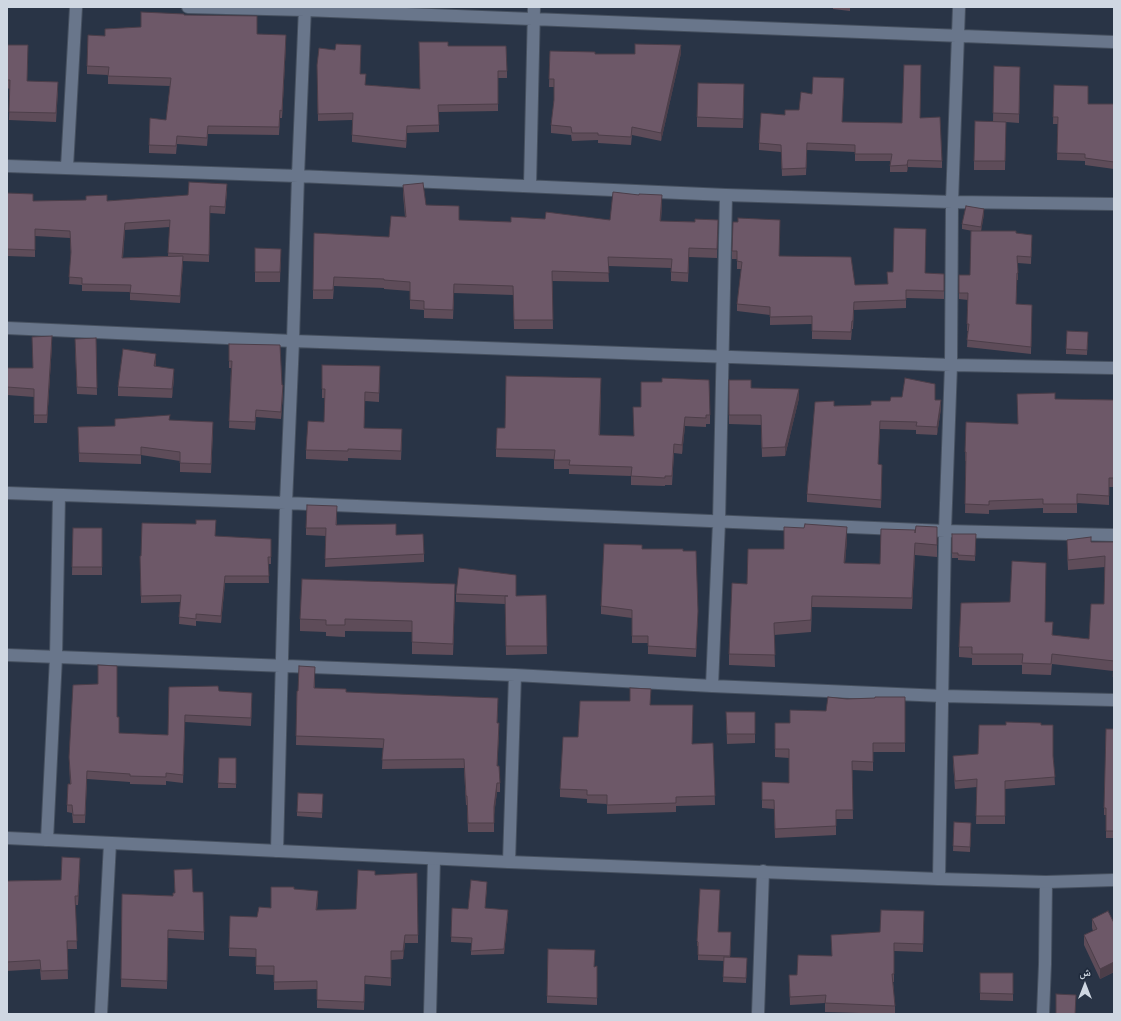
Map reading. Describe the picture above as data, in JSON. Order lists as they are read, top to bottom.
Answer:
{
  "north": "top"
}
